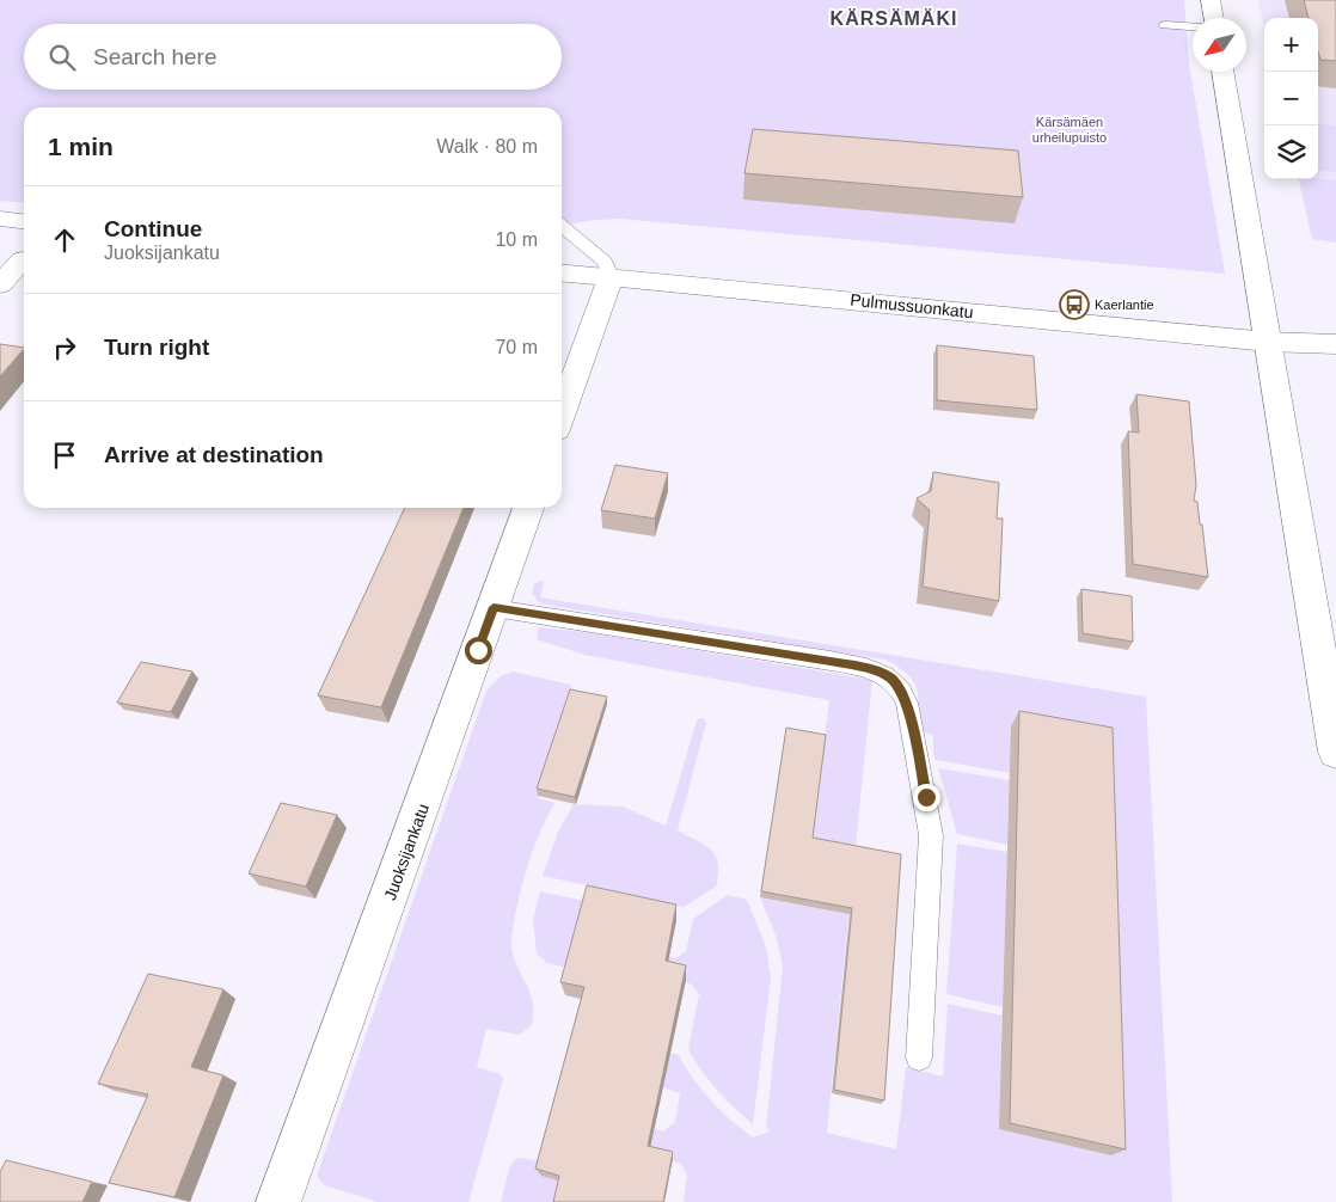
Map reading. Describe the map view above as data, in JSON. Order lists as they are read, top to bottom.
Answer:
{
  "streets": {
    "street": ["Pulmussuonkatu", "Juoksijankatu"]
  },
  "districts": ["KÄRSÄMÄKI"],
  "parks": ["Kärsämäen urheilupuisto"],
  "places": {
    "bus stop": ["Kaerlantie"]
  },
  "north": "bottom left",
  "page": {
    "map_buttons": ["+", "−"],
    "search": "Search here",
    "heading": ["1 min", "Walk · 80 m"],
    "list": [
      ["Continue", "Juoksijankatu", "10 m"],
      ["Turn right", "70 m"],
      "Arrive at destination"
    ]
  }
}
